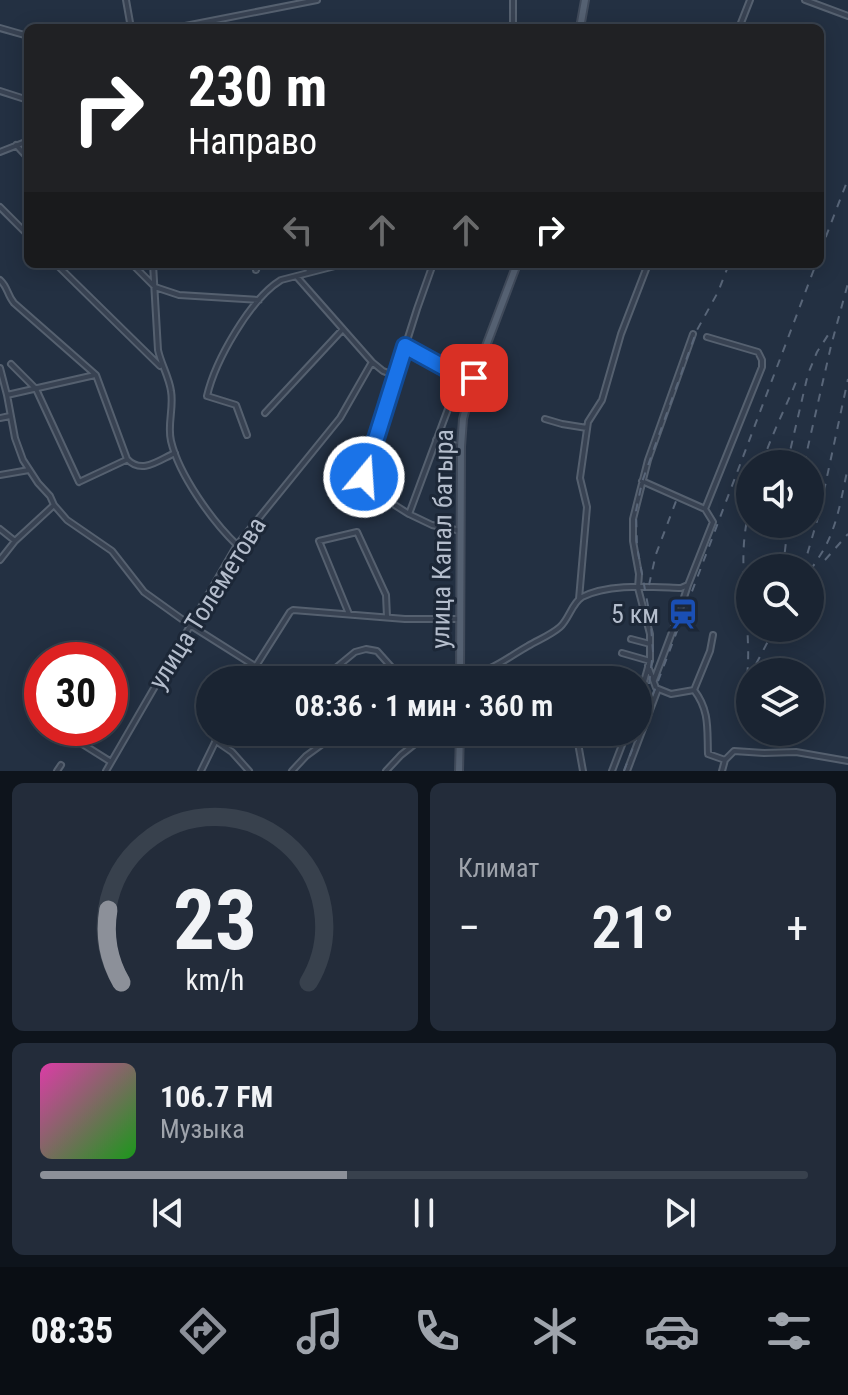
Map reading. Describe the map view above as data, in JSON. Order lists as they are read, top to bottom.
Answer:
{
  "streets": {
    "main road": ["улица Капал батыра"],
    "street": ["улица Толеметова"]
  },
  "places": {
    "station": ["5 км"]
  },
  "page": {
    "turn": ["230 m", "Направо"],
    "limit": "30",
    "trip": "08:36 · 1 мин · 360 m",
    "tile": "Климат",
    "heat": ["−", "21°", "+"],
    "song": ["106.7 FM", "Музыка"],
    "tabs": "08:35",
    "gauge": ["23", "km/h"]
  }
}
